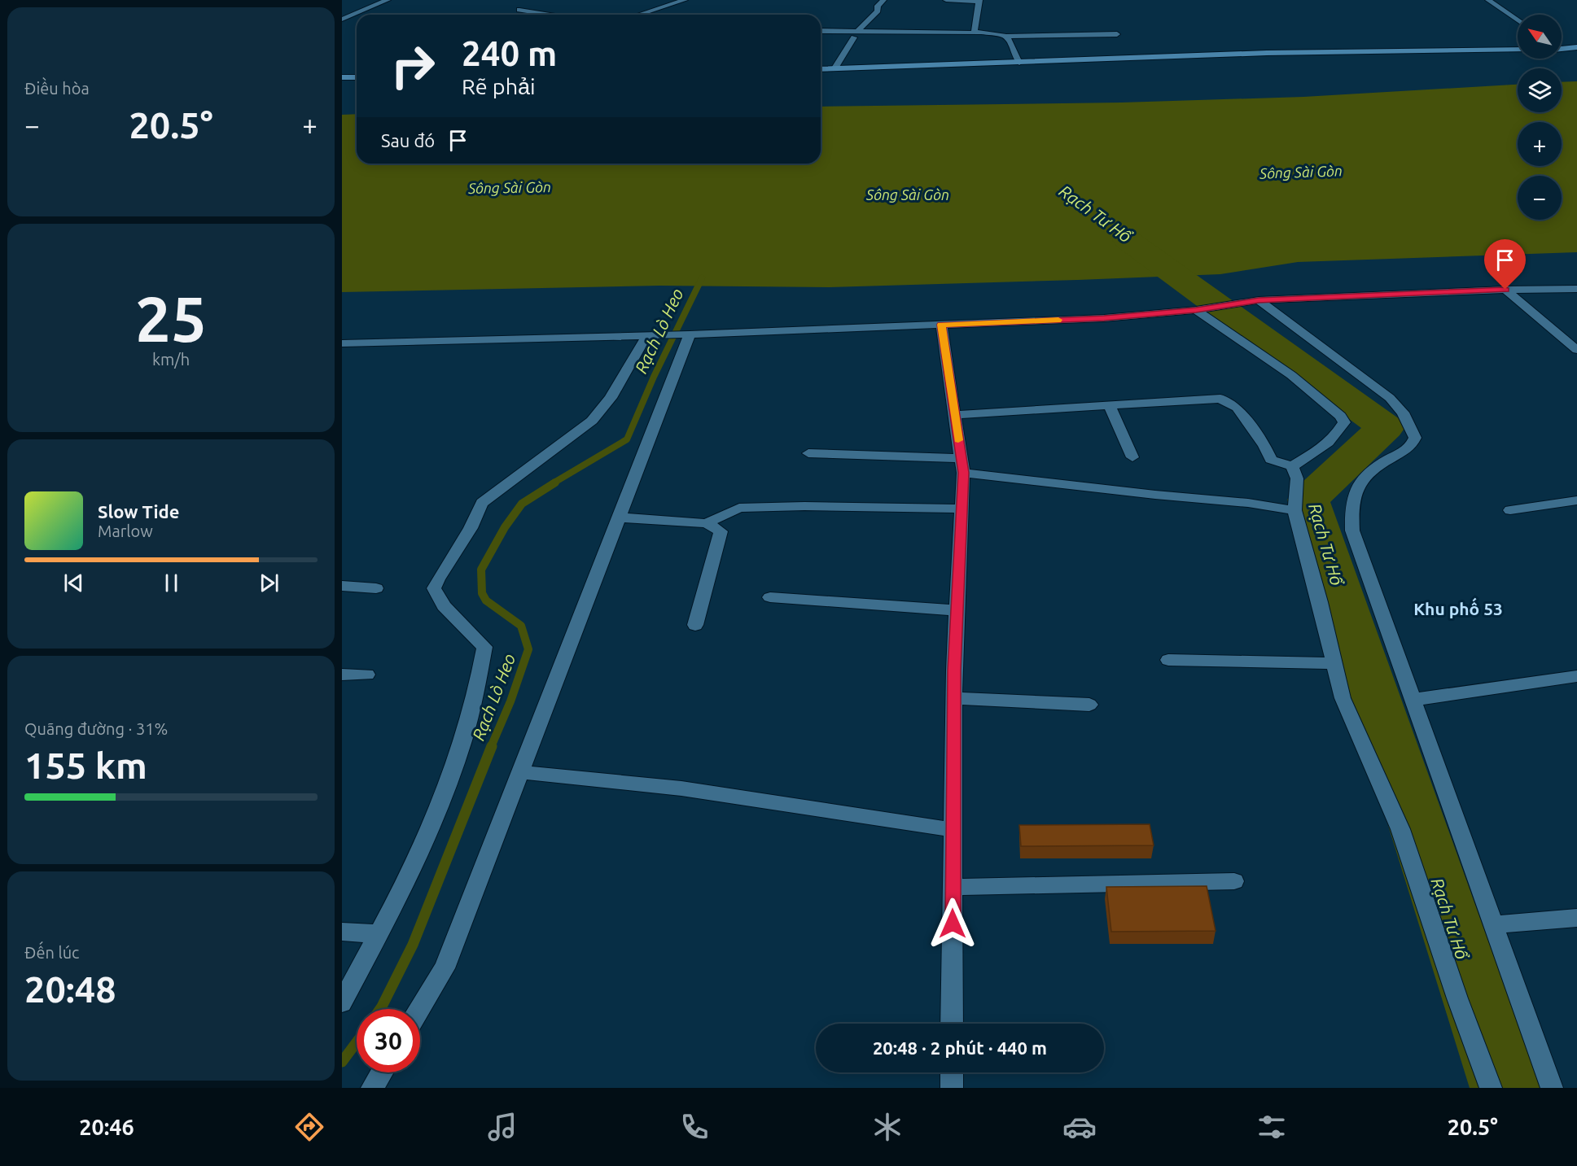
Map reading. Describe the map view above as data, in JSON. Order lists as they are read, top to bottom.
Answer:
{
  "districts": ["Khu phố 53"],
  "water": ["Sông Sài Gòn", "Rạch Tư Hổ", "Rạch Lò Heo"],
  "north": "top left",
  "page": {
    "tile": [
      "Điều hòa",
      ["25", "km/h"],
      ["Quãng đường · 31%", "155 km"],
      ["Đến lúc", "20:48"]
    ],
    "map_buttons": ["+", "−"],
    "turn": ["240 m", "Rẽ phải"],
    "heat": ["−", "20.5°", "+"],
    "then": "Sau đó",
    "song": ["Slow Tide", "Marlow"],
    "limit": "30",
    "trip": "20:48 · 2 phút · 440 m",
    "tabs": ["20:46", "20.5°"]
  }
}
